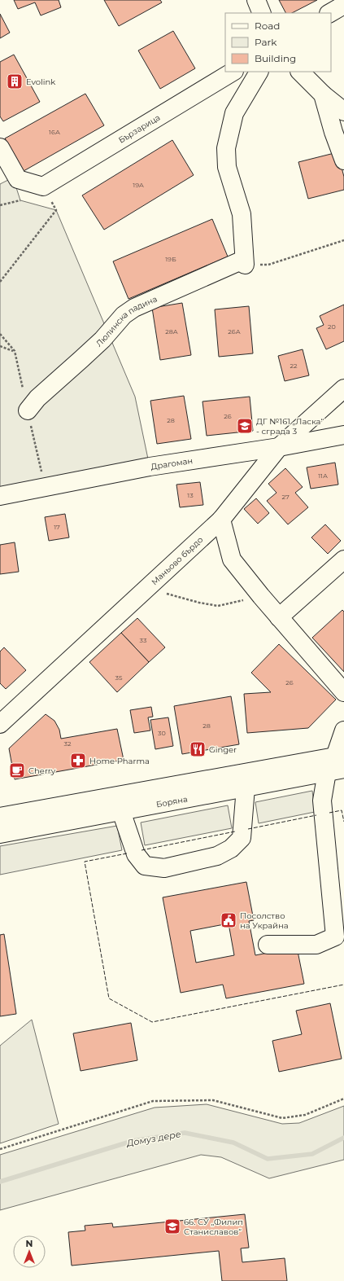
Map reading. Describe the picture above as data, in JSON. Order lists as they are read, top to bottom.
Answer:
{
  "streets": {
    "street": [
      "Бързарица",
      "Люлинска падина",
      "Драгоман",
      "Маньово бърдо",
      "Боряна"
    ]
  },
  "crossings": [
    ["Драгоман", "Маньово бърдо"]
  ],
  "water": ["Домуз дере"],
  "places": {
    "building": ["Evolink"],
    "school or university": ["ДГ №161 „Ласка“ - сграда 3", "66. СУ „Филип Станиславов“"],
    "restaurant": ["Ginger"],
    "pharmacy": ["Home Pharma"],
    "cafe": ["Cherry"],
    "public building": ["Посолство на Украйна"]
  },
  "house_numbers": [
    "16А",
    "19A",
    "19Б",
    "20",
    "28А",
    "26А",
    "22",
    "26",
    "28",
    "11А",
    "13",
    "27",
    "17",
    "33",
    "35",
    "26",
    "28",
    "30",
    "32"
  ],
  "legend": ["Road", "Park", "Building"],
  "north": "top"
}
